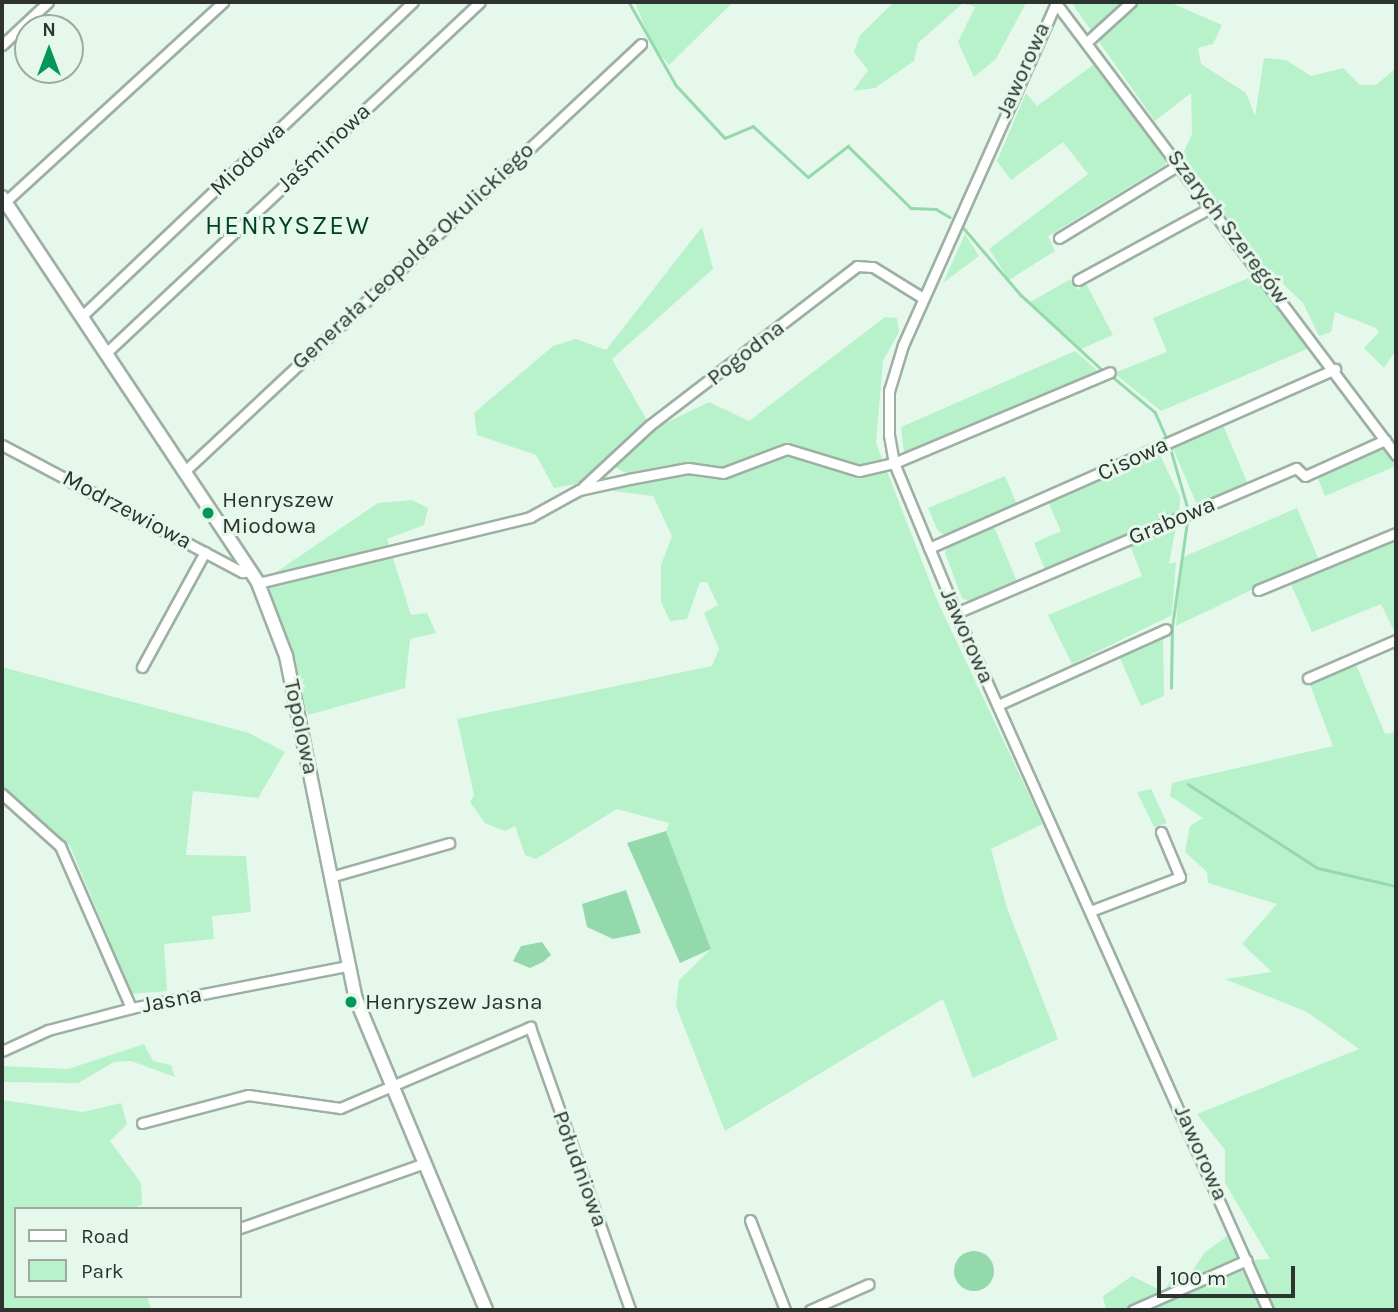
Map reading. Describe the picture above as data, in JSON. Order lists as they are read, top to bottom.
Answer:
{
  "streets": {
    "street": [
      "Jaworowa",
      "Jaśminowa",
      "Miodowa",
      "Szarych Szeregów",
      "Generała Leopolda Okulickiego",
      "Pogodna",
      "Cisowa",
      "Modrzewiowa",
      "Grabowa",
      "Topolowa",
      "Jasna",
      "Południowa"
    ]
  },
  "crossings": [
    ["Jaworowa", "Szarych Szeregów"],
    ["Jaworowa", "Pogodna"],
    ["Jaworowa", "Cisowa"],
    ["Jaworowa", "Grabowa"],
    ["Jaśminowa", "Topolowa"],
    ["Miodowa", "Topolowa"],
    ["Szarych Szeregów", "Cisowa"],
    ["Szarych Szeregów", "Grabowa"],
    ["Generała Leopolda Okulickiego", "Topolowa"],
    ["Modrzewiowa", "Topolowa"],
    ["Topolowa", "Jasna"],
    ["Topolowa", "Południowa"]
  ],
  "districts": ["HENRYSZEW"],
  "places": ["Henryszew Miodowa", "Henryszew Jasna"],
  "legend": ["Road", "Park"],
  "scale_bar": "100 m",
  "north": "top"
}
